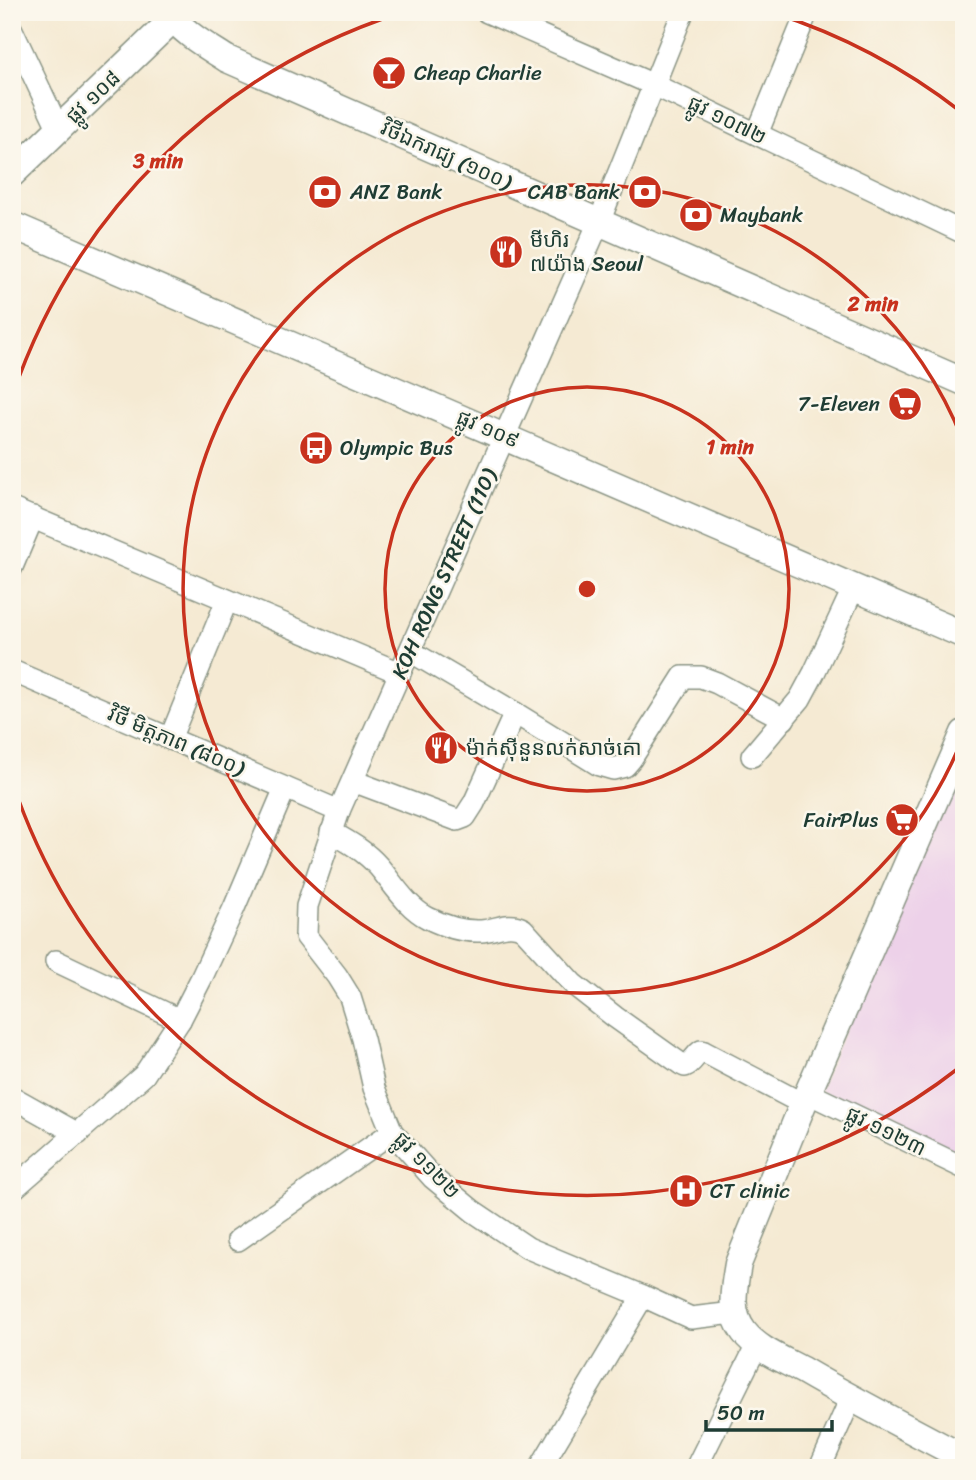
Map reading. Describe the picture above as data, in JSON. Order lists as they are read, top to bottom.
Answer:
{
  "streets": {
    "main road": ["ផ្លូវ ១០៨", "វិថីឯករាជ្យ (១០០)", "ផ្លូវ ១០៩"],
    "street": [
      "ផ្លូវ ១០៧២",
      "KOH RONG STREET (110)",
      "វិថី មិត្តភាព (៨០០)",
      "ផ្លូវ ១១២៣",
      "ផ្លូវ ១១២២"
    ]
  },
  "crossings": [
    ["ផ្លូវ ១០៨", "វិថីឯករាជ្យ (១០០)"],
    ["វិថីឯករាជ្យ (១០០)", "KOH RONG STREET (110)"],
    ["ផ្លូវ ១០៩", "KOH RONG STREET (110)"],
    ["KOH RONG STREET (110)", "វិថី មិត្តភាព (៨០០)"],
    ["KOH RONG STREET (110)", "ផ្លូវ ១១២២"],
    ["វិថី មិត្តភាព (៨០០)", "ផ្លូវ ១១២២"],
    ["ផ្លូវ ១១២៣", "ផ្លូវ ១១២២"]
  ],
  "places": {
    "bar": ["Cheap Charlie"],
    "bank": ["ANZ Bank", "CAB Bank", "Maybank"],
    "restaurant": ["មីហិរ ៧យ៉ាង Seoul", "ម៉ាក់សុីនួនលក់សាច់គោ"],
    "supermarket": ["7-Eleven", "FairPlus"],
    "bus stop": ["Olympic Bus"],
    "hospital": ["CT clinic"]
  },
  "scale_bar": "50 m",
  "rings": ["3 min", "2 min", "1 min"]
}
